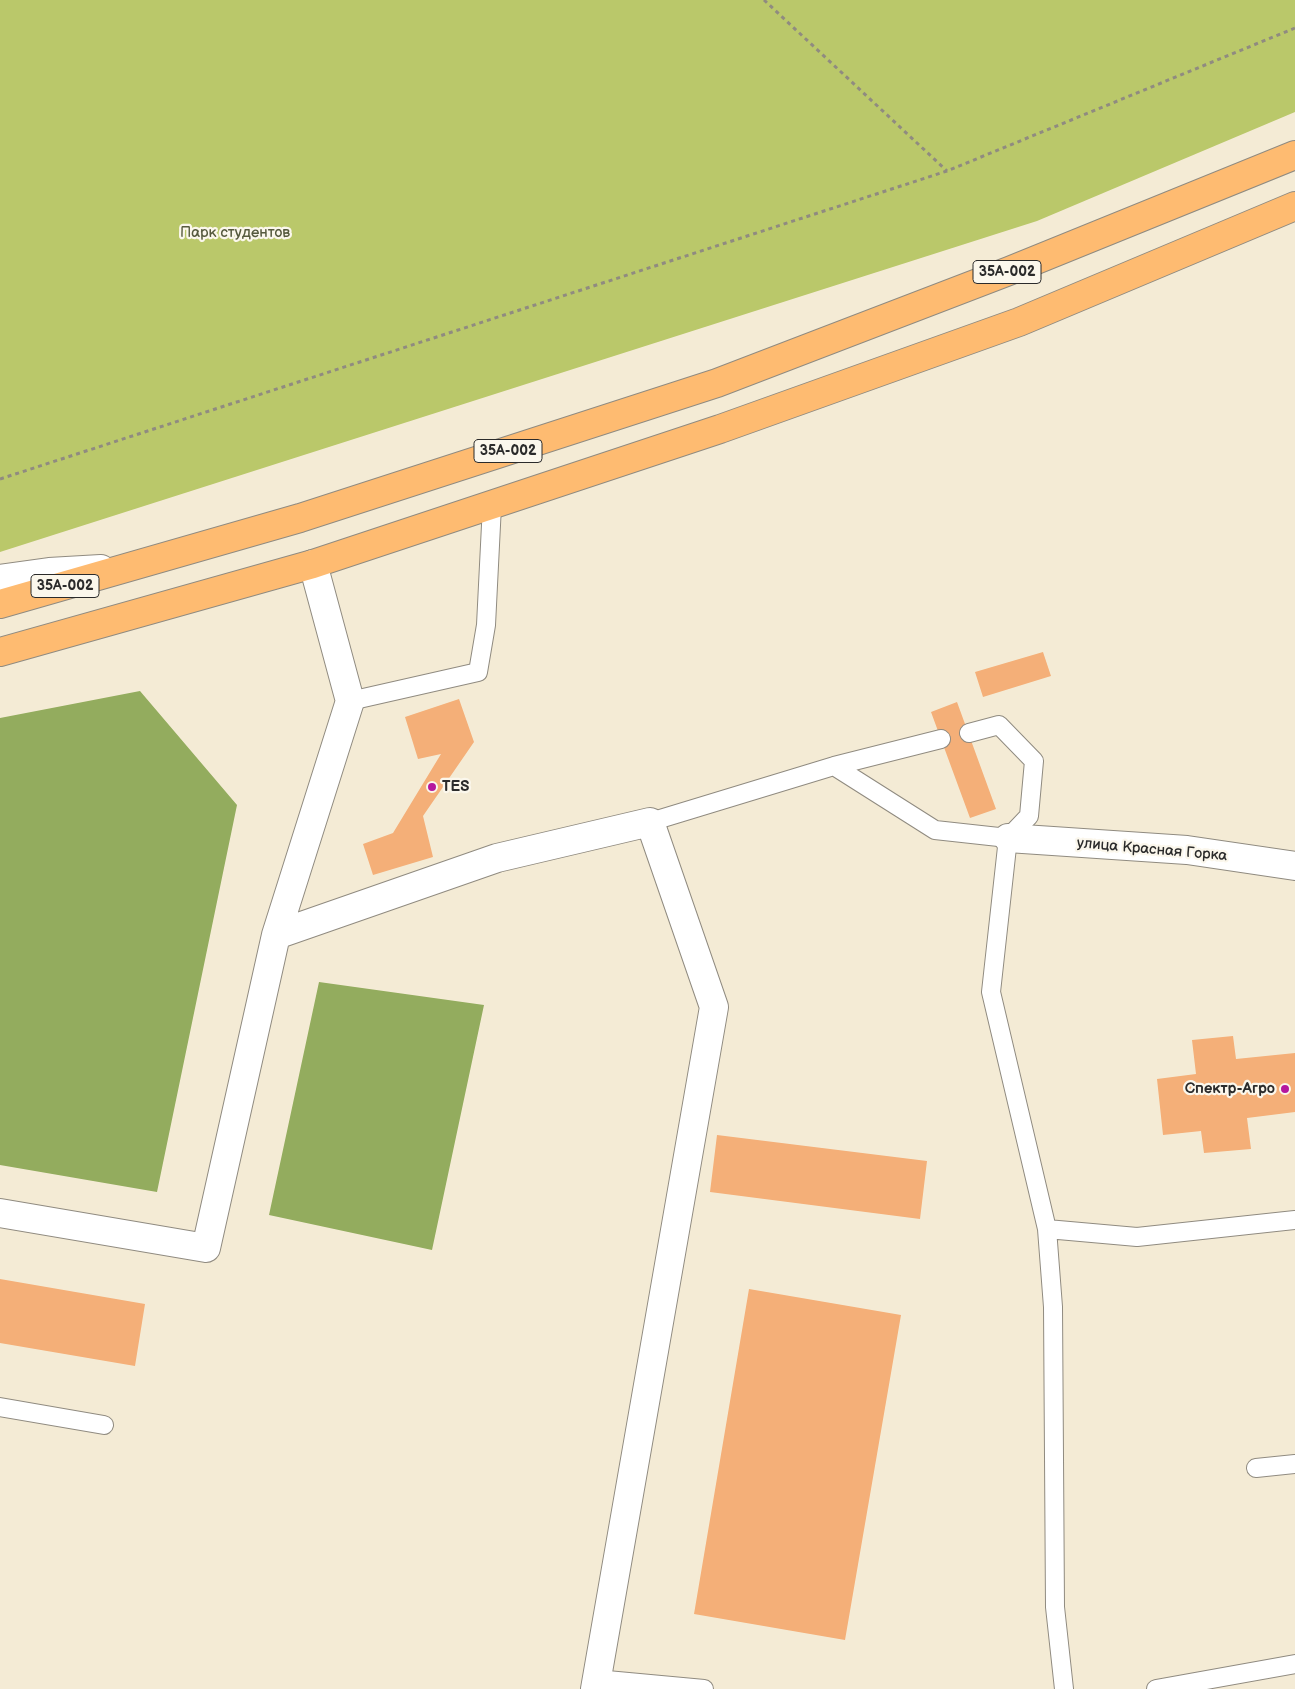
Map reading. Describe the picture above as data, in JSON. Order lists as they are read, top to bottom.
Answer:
{
  "streets": {
    "main road": ["35А-002"],
    "street": ["улица Красная Горка"]
  },
  "parks": ["Парк студентов"],
  "places": ["TES", "Спектр-Агро"]
}
